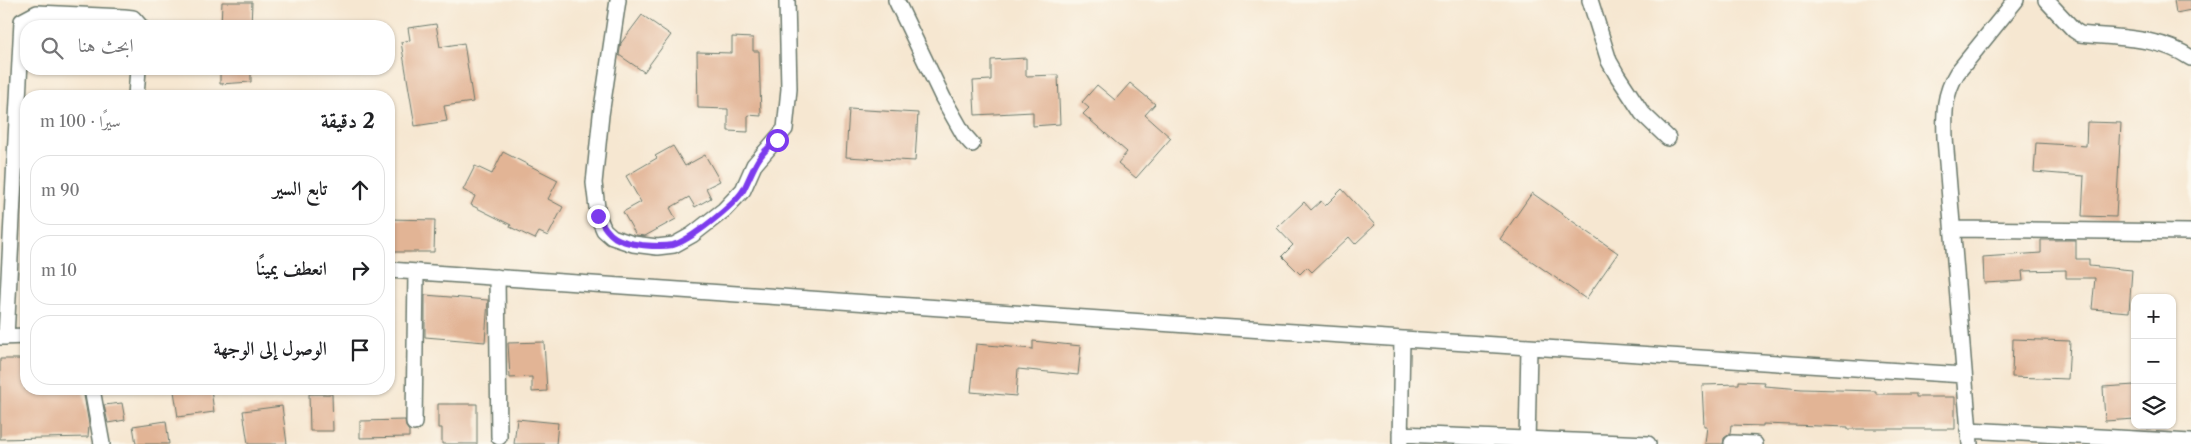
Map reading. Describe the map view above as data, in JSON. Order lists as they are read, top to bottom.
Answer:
{
  "page": {
    "search": "ابحث هنا",
    "heading": ["2 دقيقة", "سيرًا · 100 m"],
    "list": [
      ["تابع السير", "90 m"],
      ["انعطف يمينًا", "10 m"],
      "الوصول إلى الوجهة"
    ],
    "map_buttons": ["+", "−"]
  }
}
